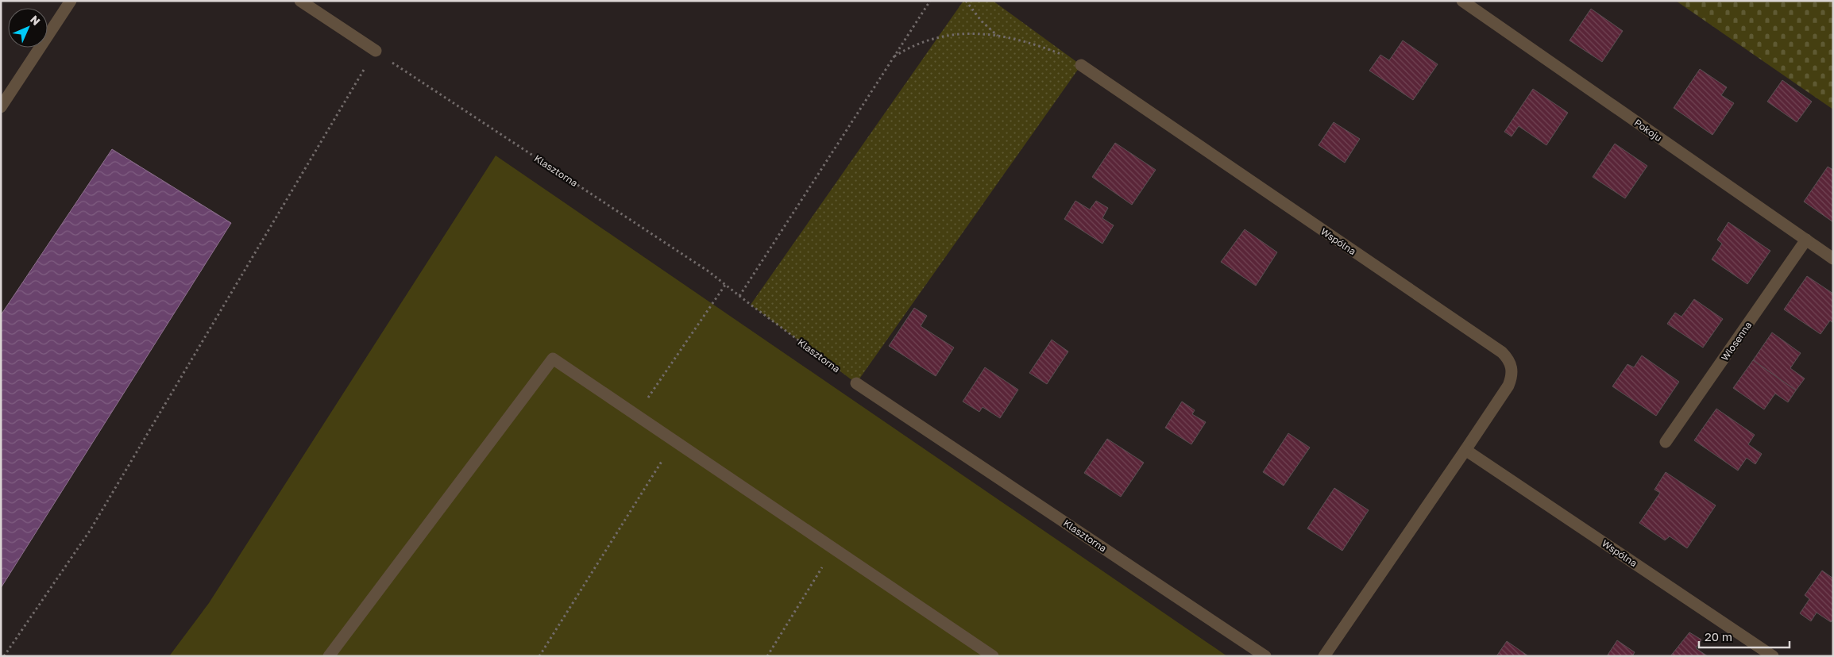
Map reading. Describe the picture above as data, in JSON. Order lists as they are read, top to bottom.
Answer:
{
  "streets": {
    "street": [
      "Pokoju",
      "Klasztorna",
      "Wspólna",
      "Wiosenna"
    ]
  },
  "crossings": [
    ["Pokoju", "Wiosenna"]
  ],
  "scale_bar": "20 m",
  "north": "top right"
}
